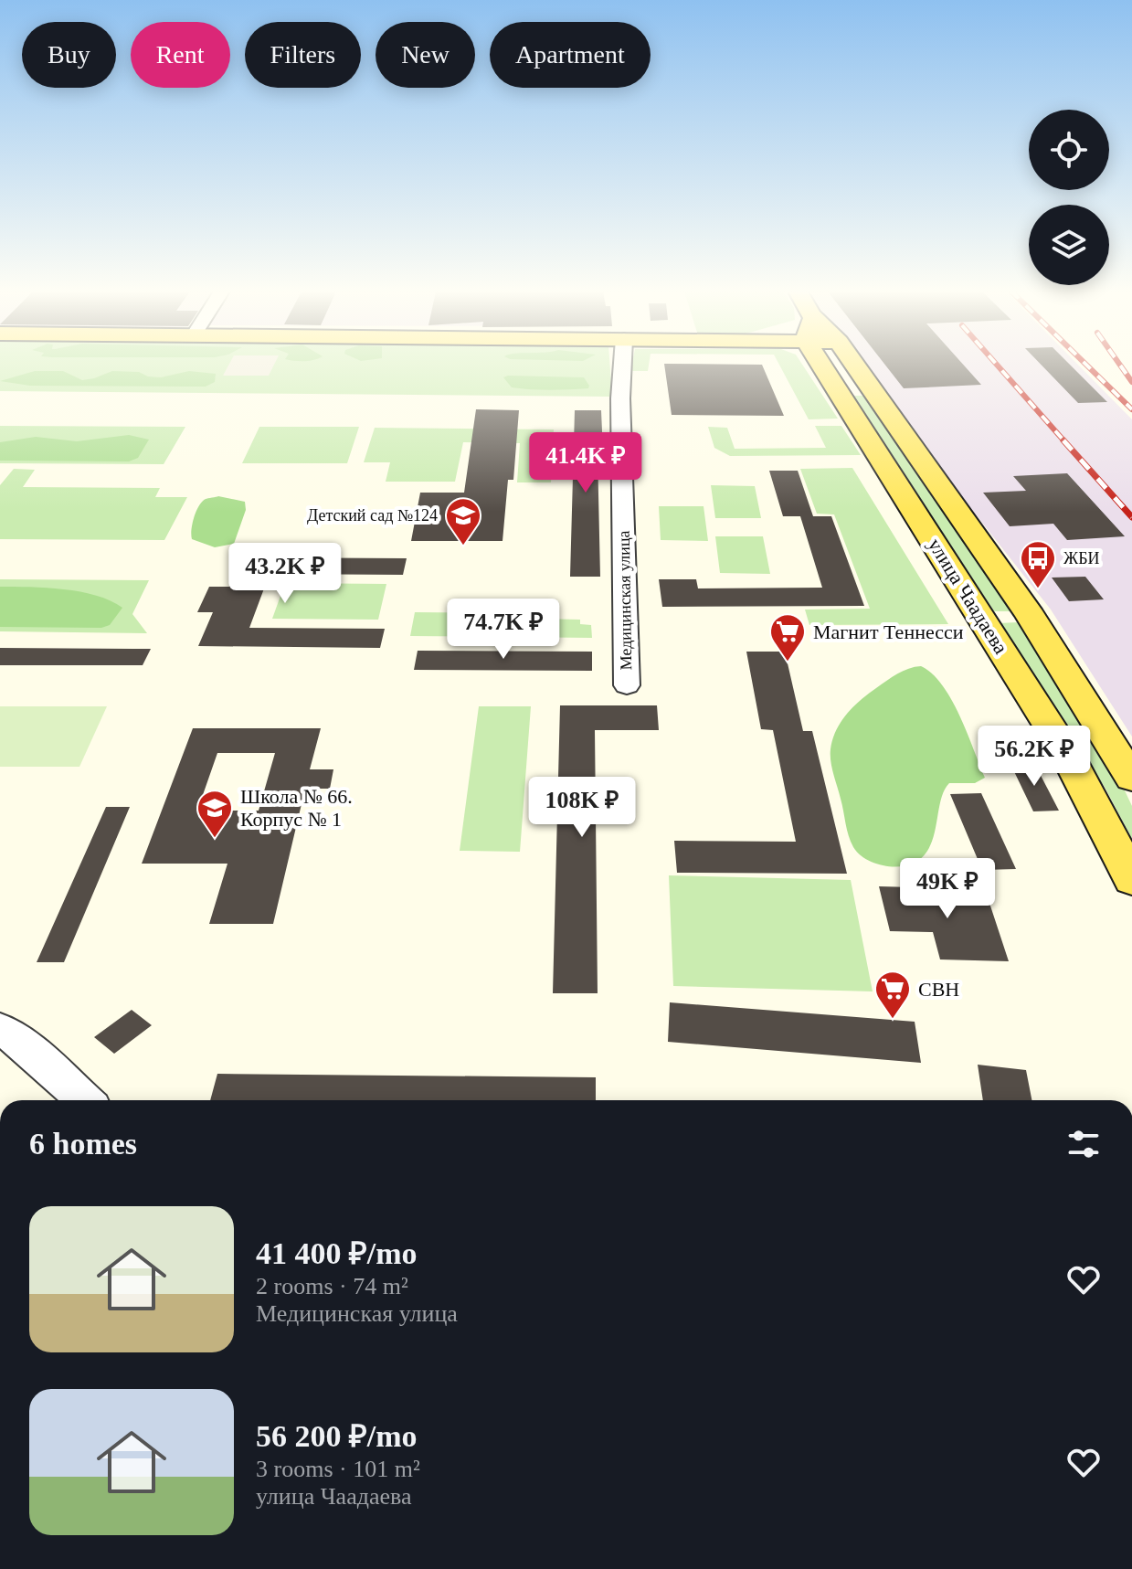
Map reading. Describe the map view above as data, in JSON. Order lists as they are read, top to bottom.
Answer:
{
  "streets": {
    "main road": ["улица Чаадаева"],
    "street": ["Медицинская улица"]
  },
  "places": {
    "school or university": ["Детский сад №124", "Школа № 66. Корпус № 1"],
    "bus stop": ["ЖБИ"],
    "supermarket": ["Магнит Теннесси", "СВН"]
  },
  "page": {
    "chip": [
      "Buy",
      "Rent",
      "Filters",
      "New",
      "Apartment"
    ],
    "price": [
      "41.4K ₽",
      "43.2K ₽",
      "74.7K ₽",
      "56.2K ₽",
      "108K ₽",
      "49K ₽"
    ],
    "heading": "6 homes",
    "list": [
      {
        "name": "41 400 ₽/mo",
        "note": "2 rooms · 74 m² · Медицинская улица"
      },
      {
        "name": "56 200 ₽/mo",
        "note": "3 rooms · 101 m² · улица Чаадаева"
      }
    ]
  }
}
